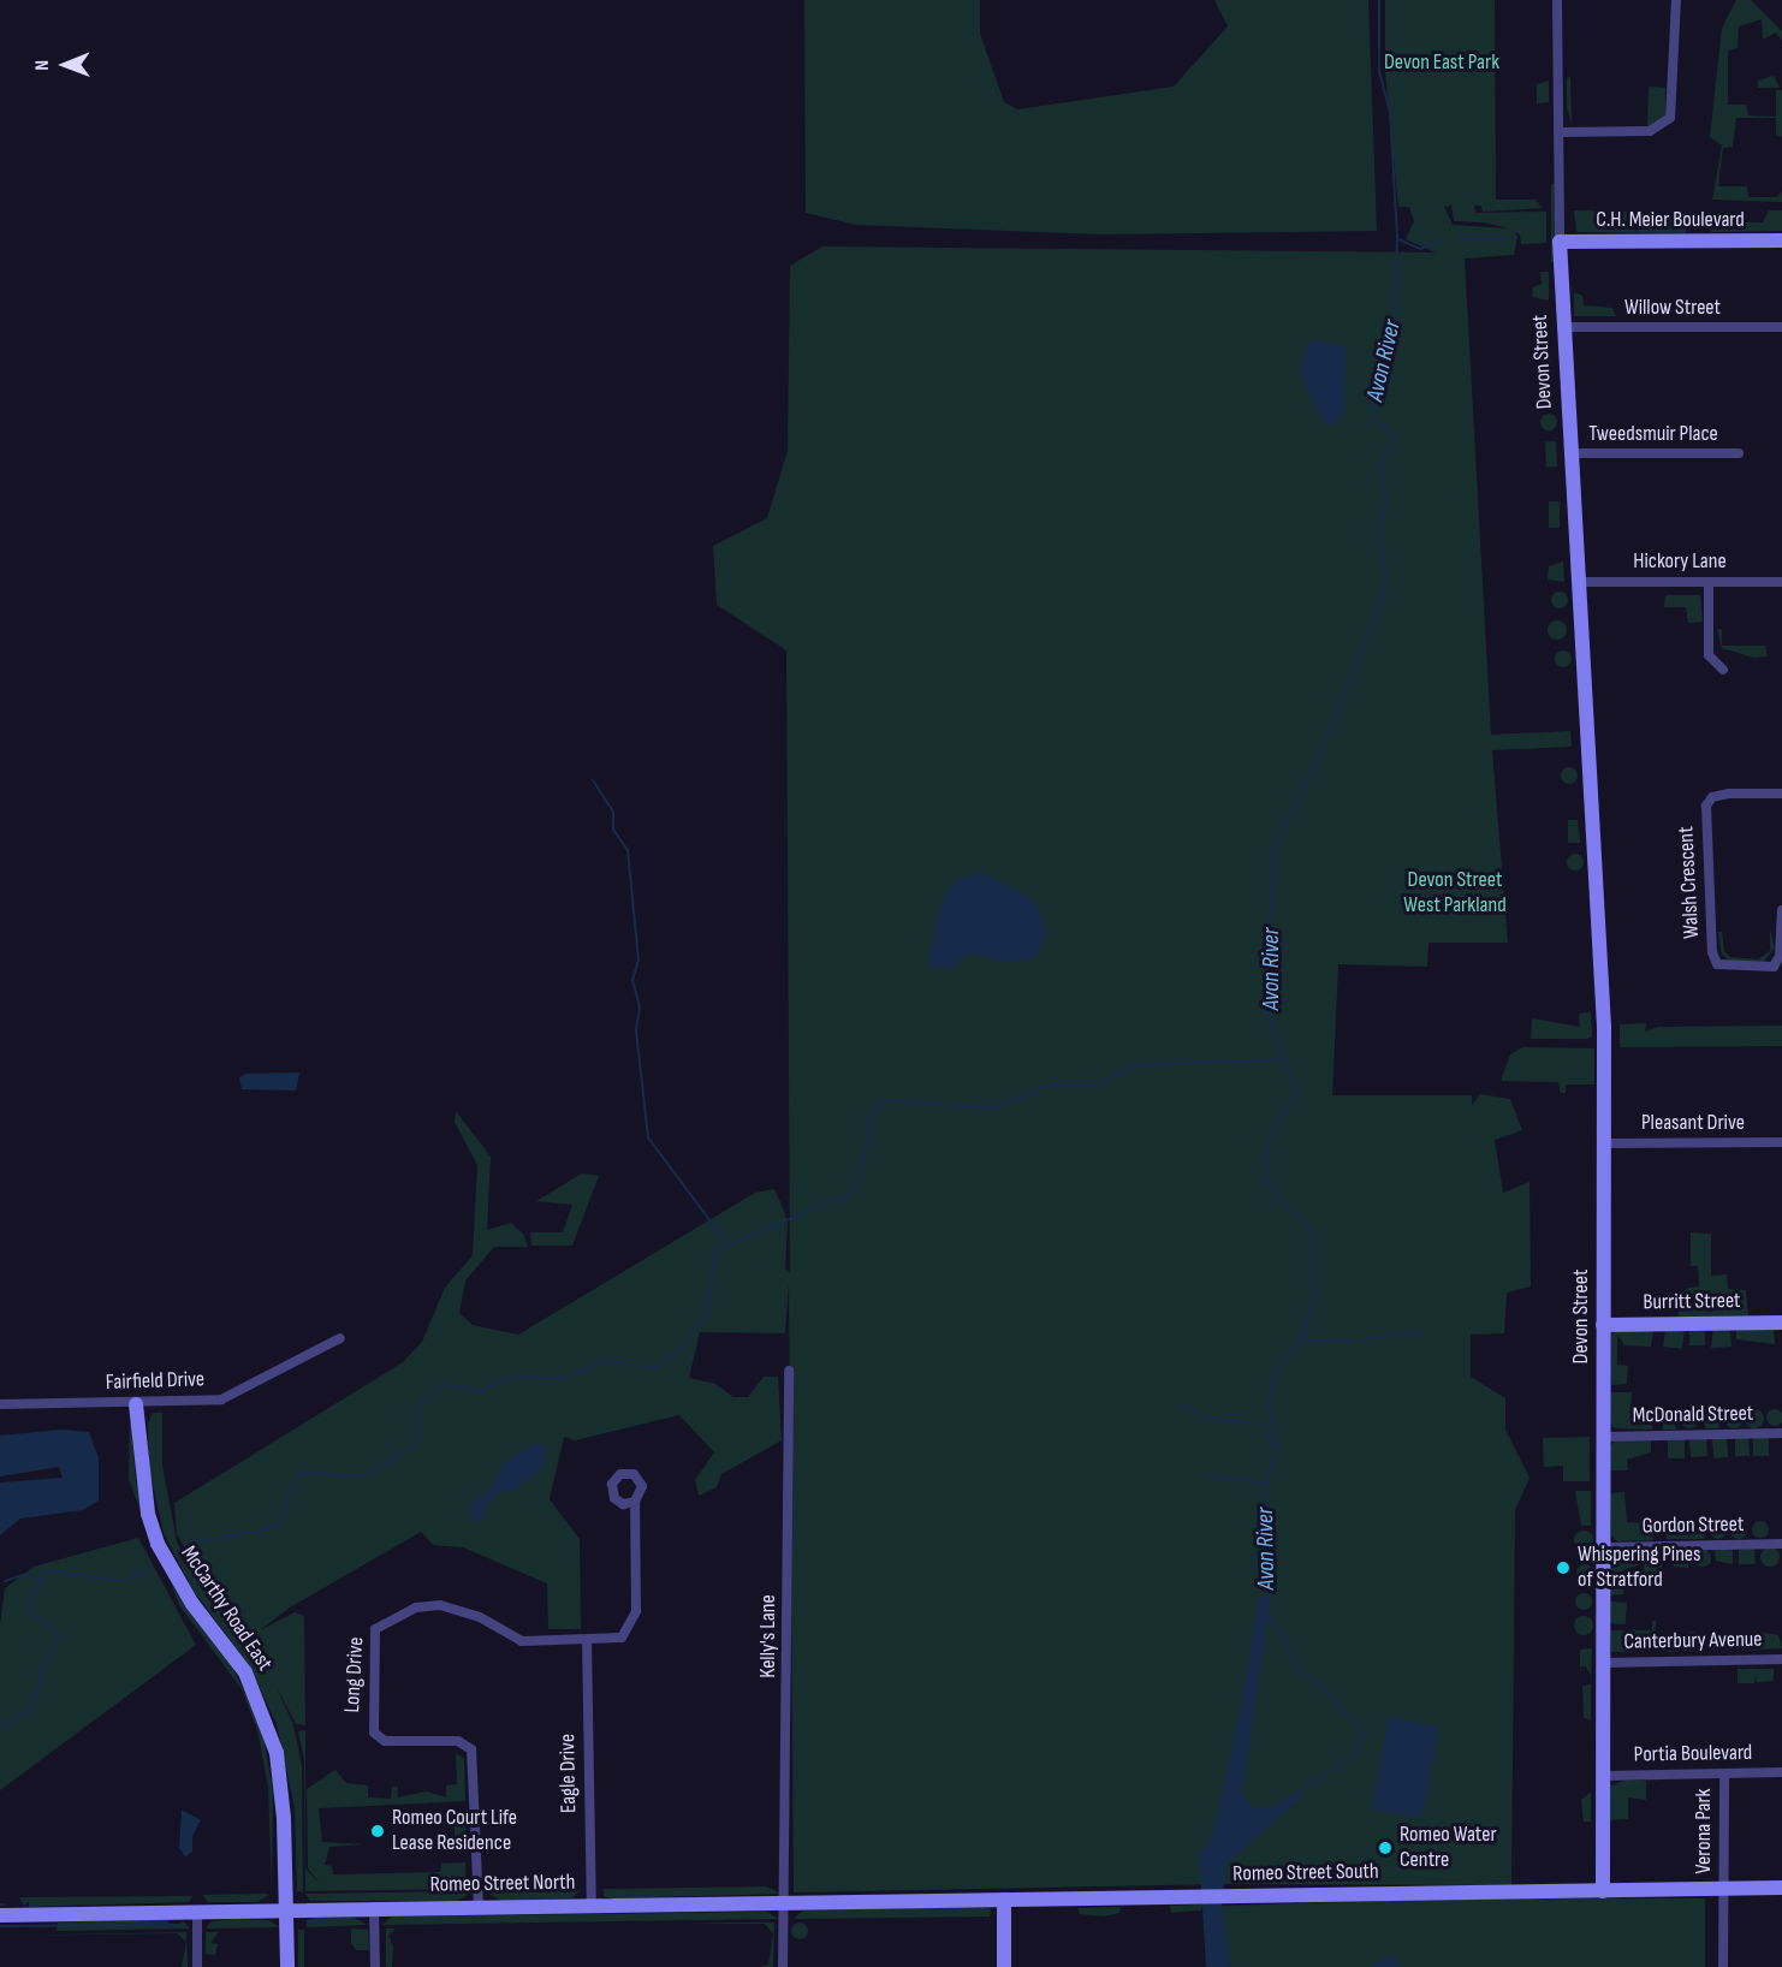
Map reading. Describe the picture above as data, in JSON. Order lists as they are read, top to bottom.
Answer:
{
  "streets": {
    "street": [
      "C.H. Meier Boulevard",
      "Willow Street",
      "Devon Street",
      "Tweedsmuir Place",
      "Hickory Lane",
      "Walsh Crescent",
      "Pleasant Drive",
      "Burritt Street",
      "Fairfield Drive",
      "McDonald Street",
      "Gordon Street",
      "McCarthy Road East",
      "Kelly's Lane",
      "Canterbury Avenue",
      "Long Drive",
      "Portia Boulevard",
      "Eagle Drive",
      "Verona Park",
      "Romeo Street South",
      "Romeo Street North"
    ]
  },
  "crossings": [
    ["C.H. Meier Boulevard", "Devon Street"],
    ["Willow Street", "Devon Street"],
    ["Devon Street", "Tweedsmuir Place"],
    ["Devon Street", "Hickory Lane"],
    ["Devon Street", "Pleasant Drive"],
    ["Devon Street", "Burritt Street"],
    ["Devon Street", "McDonald Street"],
    ["Devon Street", "Gordon Street"],
    ["Devon Street", "Canterbury Avenue"],
    ["Devon Street", "Portia Boulevard"],
    ["Devon Street", "Romeo Street South"],
    ["Fairfield Drive", "McCarthy Road East"],
    ["McCarthy Road East", "Romeo Street North"],
    ["Kelly's Lane", "Romeo Street North"],
    ["Long Drive", "Eagle Drive"],
    ["Long Drive", "Romeo Street North"],
    ["Portia Boulevard", "Verona Park"],
    ["Eagle Drive", "Romeo Street North"],
    ["Verona Park", "Romeo Street South"],
    ["Romeo Street South", "Romeo Street North"]
  ],
  "water": ["Avon River"],
  "parks": ["Devon East Park", "Devon Street West Parkland"],
  "places": ["Whispering Pines of Stratford", "Romeo Court Life Lease Residence", "Romeo Water Centre"],
  "north": "left"
}
